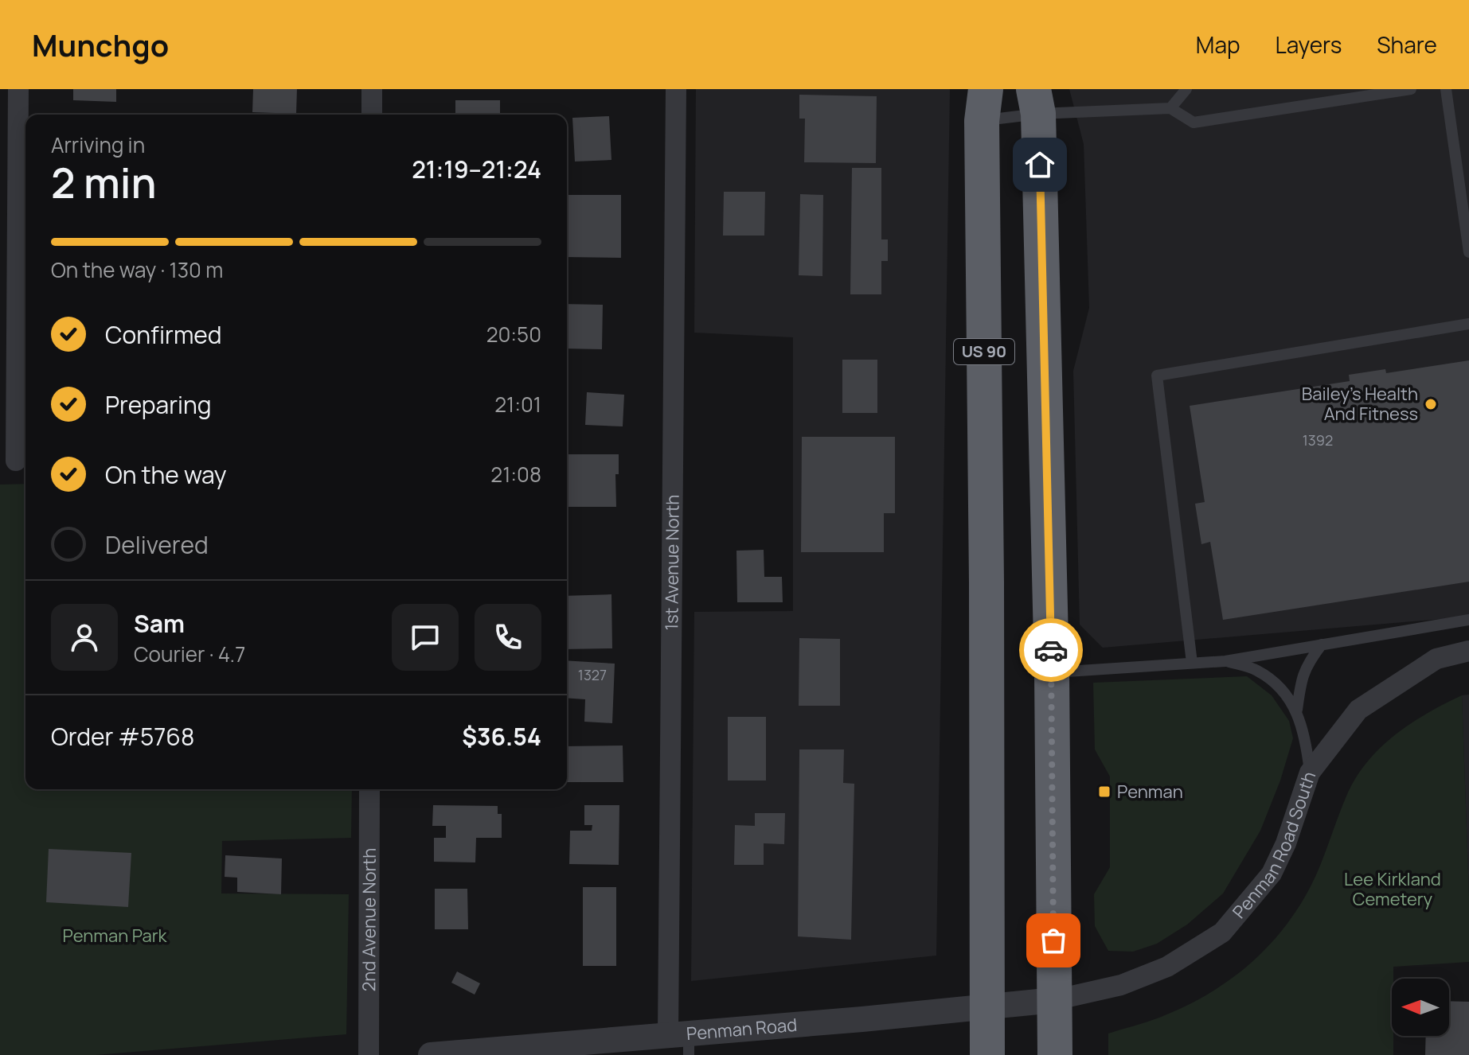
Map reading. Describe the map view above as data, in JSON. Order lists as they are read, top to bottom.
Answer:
{
  "streets": {
    "highway": ["US 90"],
    "street": [
      "1st Avenue North",
      "Penman Road South",
      "2nd Avenue North",
      "Penman Road"
    ]
  },
  "crossings": [
    ["US 90", "Penman Road"],
    ["1st Avenue North", "Penman Road"],
    ["Penman Road South", "Penman Road"]
  ],
  "parks": ["Lee Kirkland Cemetery", "Penman Park"],
  "places": {
    "other": ["Bailey's Health And Fitness"],
    "transit": ["Penman"]
  },
  "house_numbers": ["1392", "1327"],
  "north": "left",
  "page": {
    "header": "Munchgo",
    "nav": ["Map", "Layers", "Share"],
    "heading": ["2 min", "Arriving in", "21:19–21:24"],
    "panel": [
      "Sam",
      "Courier · 4.7",
      "Order #5768",
      "$36.54"
    ],
    "bar": "On the way · 130 m",
    "list": [
      ["Confirmed", "20:50"],
      ["Preparing", "21:01"],
      ["On the way", "21:08"],
      "Delivered"
    ]
  }
}
